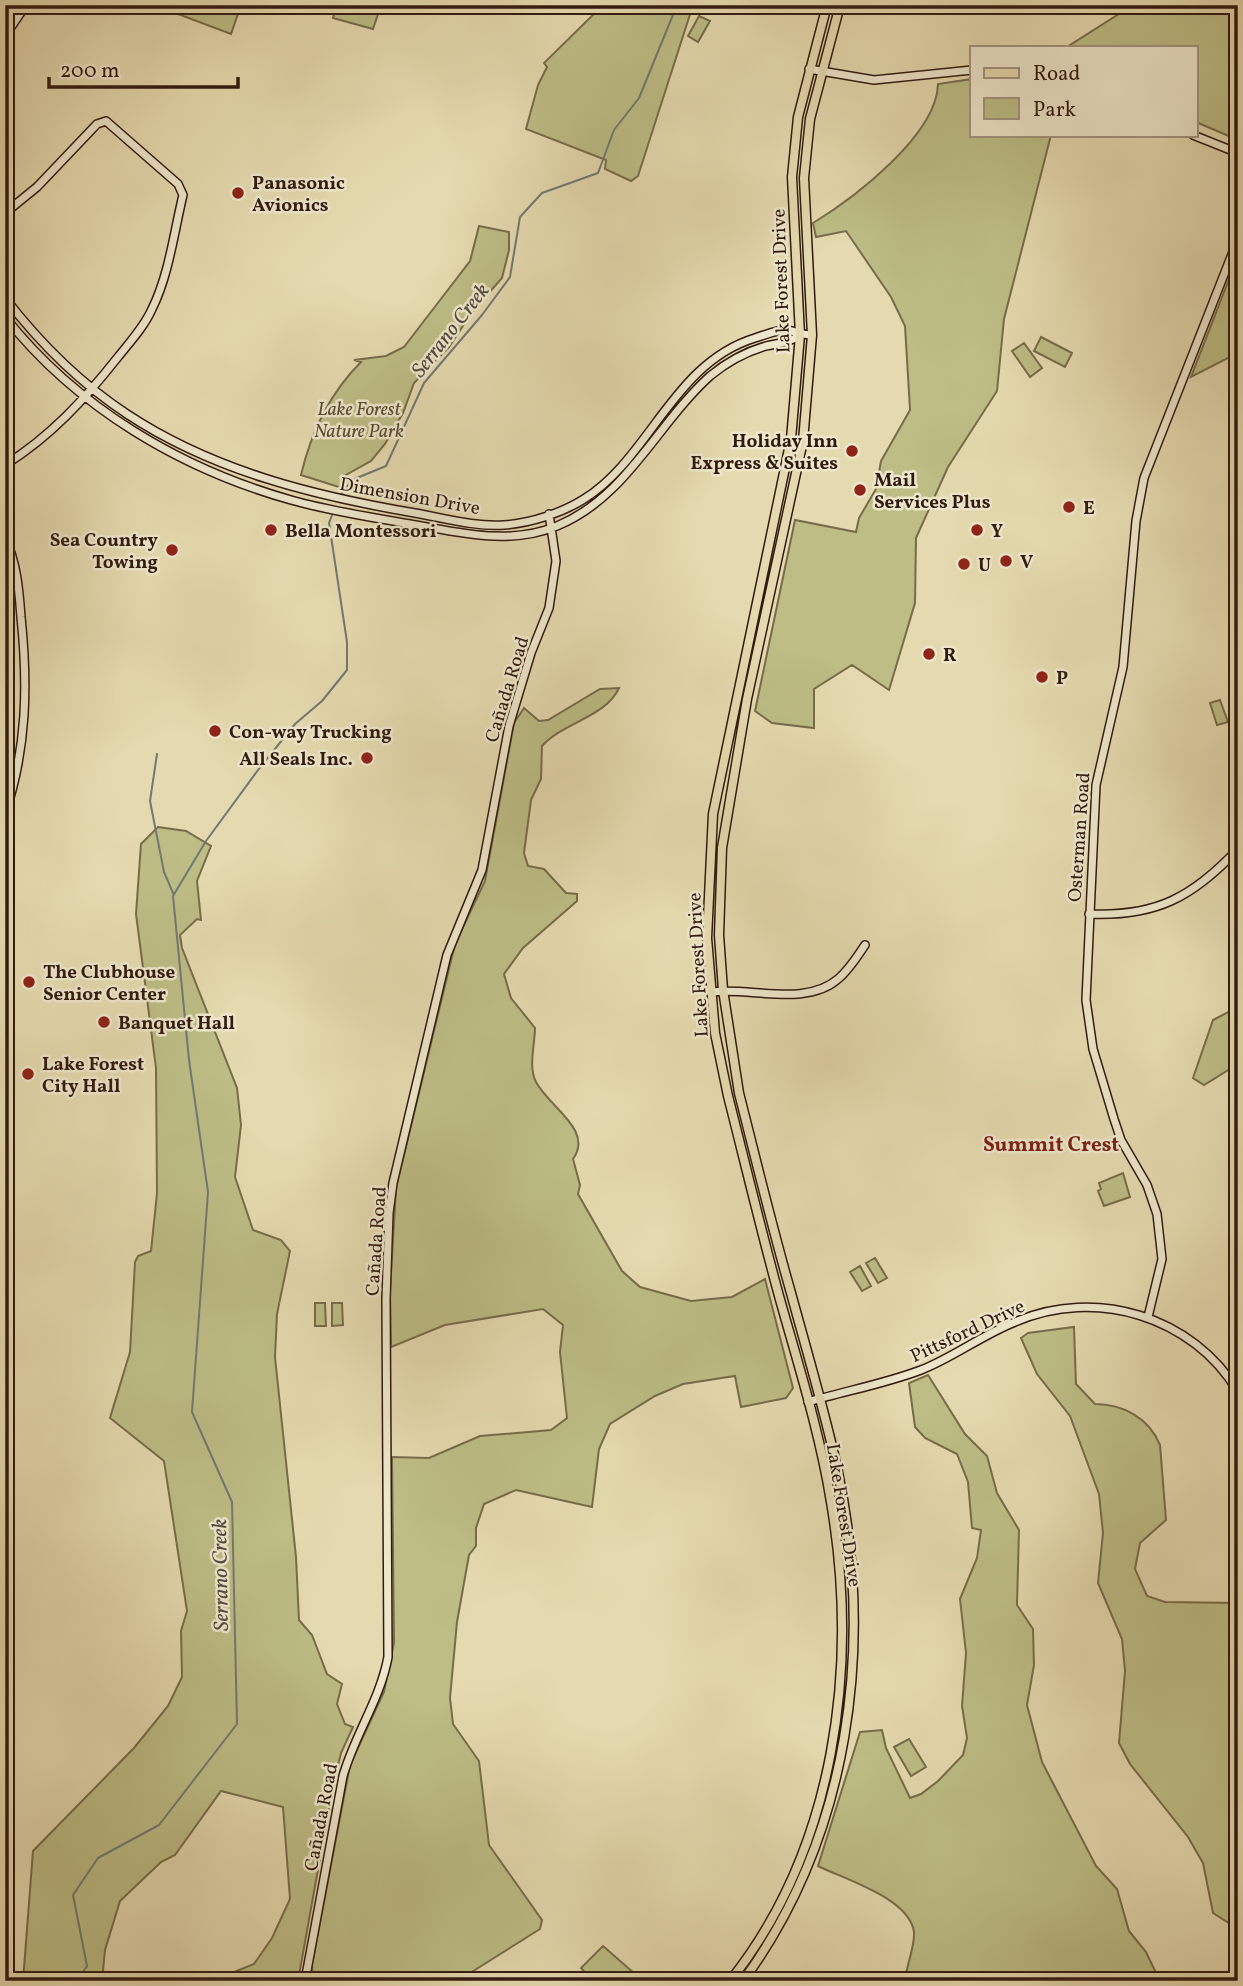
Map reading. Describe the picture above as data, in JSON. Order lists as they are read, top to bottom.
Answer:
{
  "streets": {
    "main road": ["Lake Forest Drive"],
    "street": [
      "Dimension Drive",
      "Cañada Road",
      "Osterman Road",
      "Pittsford Drive"
    ]
  },
  "crossings": [
    ["Lake Forest Drive", "Dimension Drive"],
    ["Lake Forest Drive", "Pittsford Drive"],
    ["Dimension Drive", "Cañada Road"],
    ["Osterman Road", "Pittsford Drive"]
  ],
  "districts": ["Summit Crest"],
  "water": ["Serrano Creek"],
  "parks": ["Lake Forest Nature Park"],
  "places": [
    "Panasonic Avionics",
    "Holiday Inn Express & Suites",
    "Mail Services Plus",
    "E",
    "Bella Montessori",
    "Y",
    "Sea Country Towing",
    "V",
    "U",
    "R",
    "P",
    "Con-way Trucking",
    "All Seals Inc.",
    "The Clubhouse Senior Center",
    "Banquet Hall",
    "Lake Forest City Hall"
  ],
  "legend": ["Road", "Park"],
  "scale_bar": "200 m"
}
